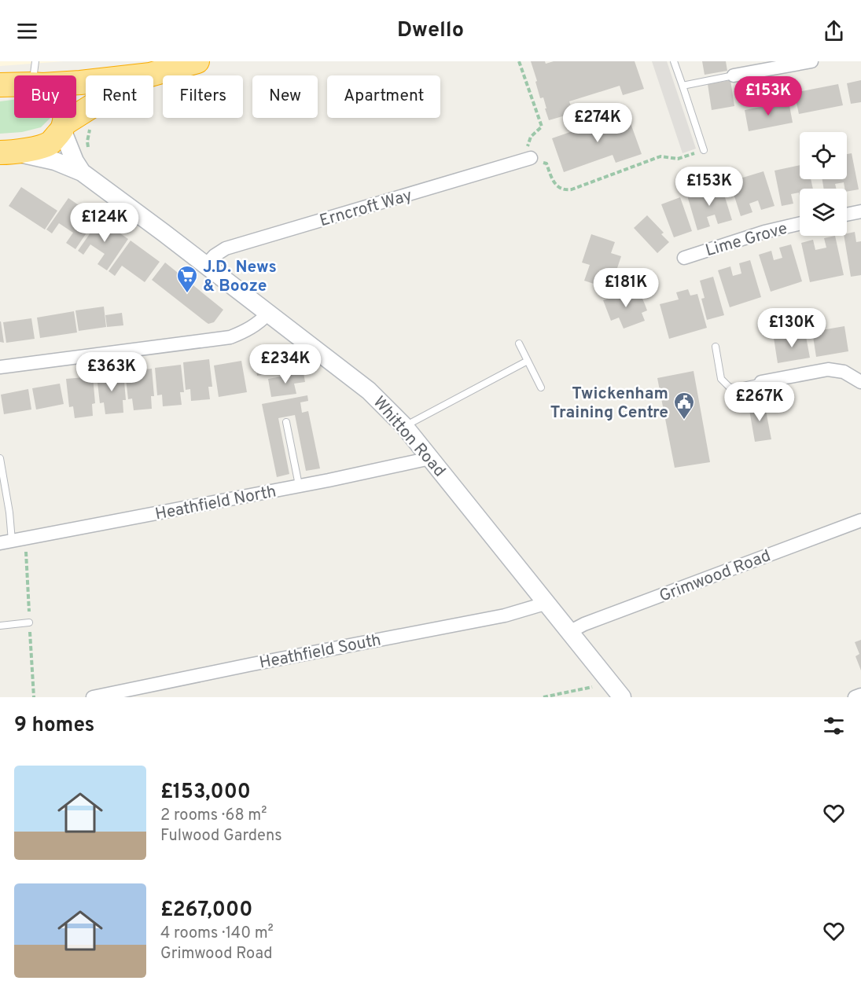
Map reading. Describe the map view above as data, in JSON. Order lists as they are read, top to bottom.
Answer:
{
  "streets": {
    "main road": ["Whitton Road"],
    "street": [
      "Erncroft Way",
      "Lime Grove",
      "Heathfield North",
      "Grimwood Road",
      "Heathfield South"
    ]
  },
  "crossings": [
    ["Erncroft Way", "Whitton Road"],
    ["Whitton Road", "Heathfield North"],
    ["Whitton Road", "Grimwood Road"],
    ["Whitton Road", "Heathfield South"]
  ],
  "places": {
    "supermarket": ["J.D. News & Booze"],
    "public building": ["Twickenham Training Centre"]
  },
  "page": {
    "header": "Dwello",
    "chip": [
      "Buy",
      "Rent",
      "Filters",
      "New",
      "Apartment"
    ],
    "price": [
      "£153K",
      "£274K",
      "£153K",
      "£124K",
      "£181K",
      "£130K",
      "£234K",
      "£363K",
      "£267K"
    ],
    "heading": "9 homes",
    "list": [
      {
        "name": "£153,000",
        "note": "2 rooms · 68 m² · Fulwood Gardens"
      },
      {
        "name": "£267,000",
        "note": "4 rooms · 140 m² · Grimwood Road"
      }
    ]
  }
}
